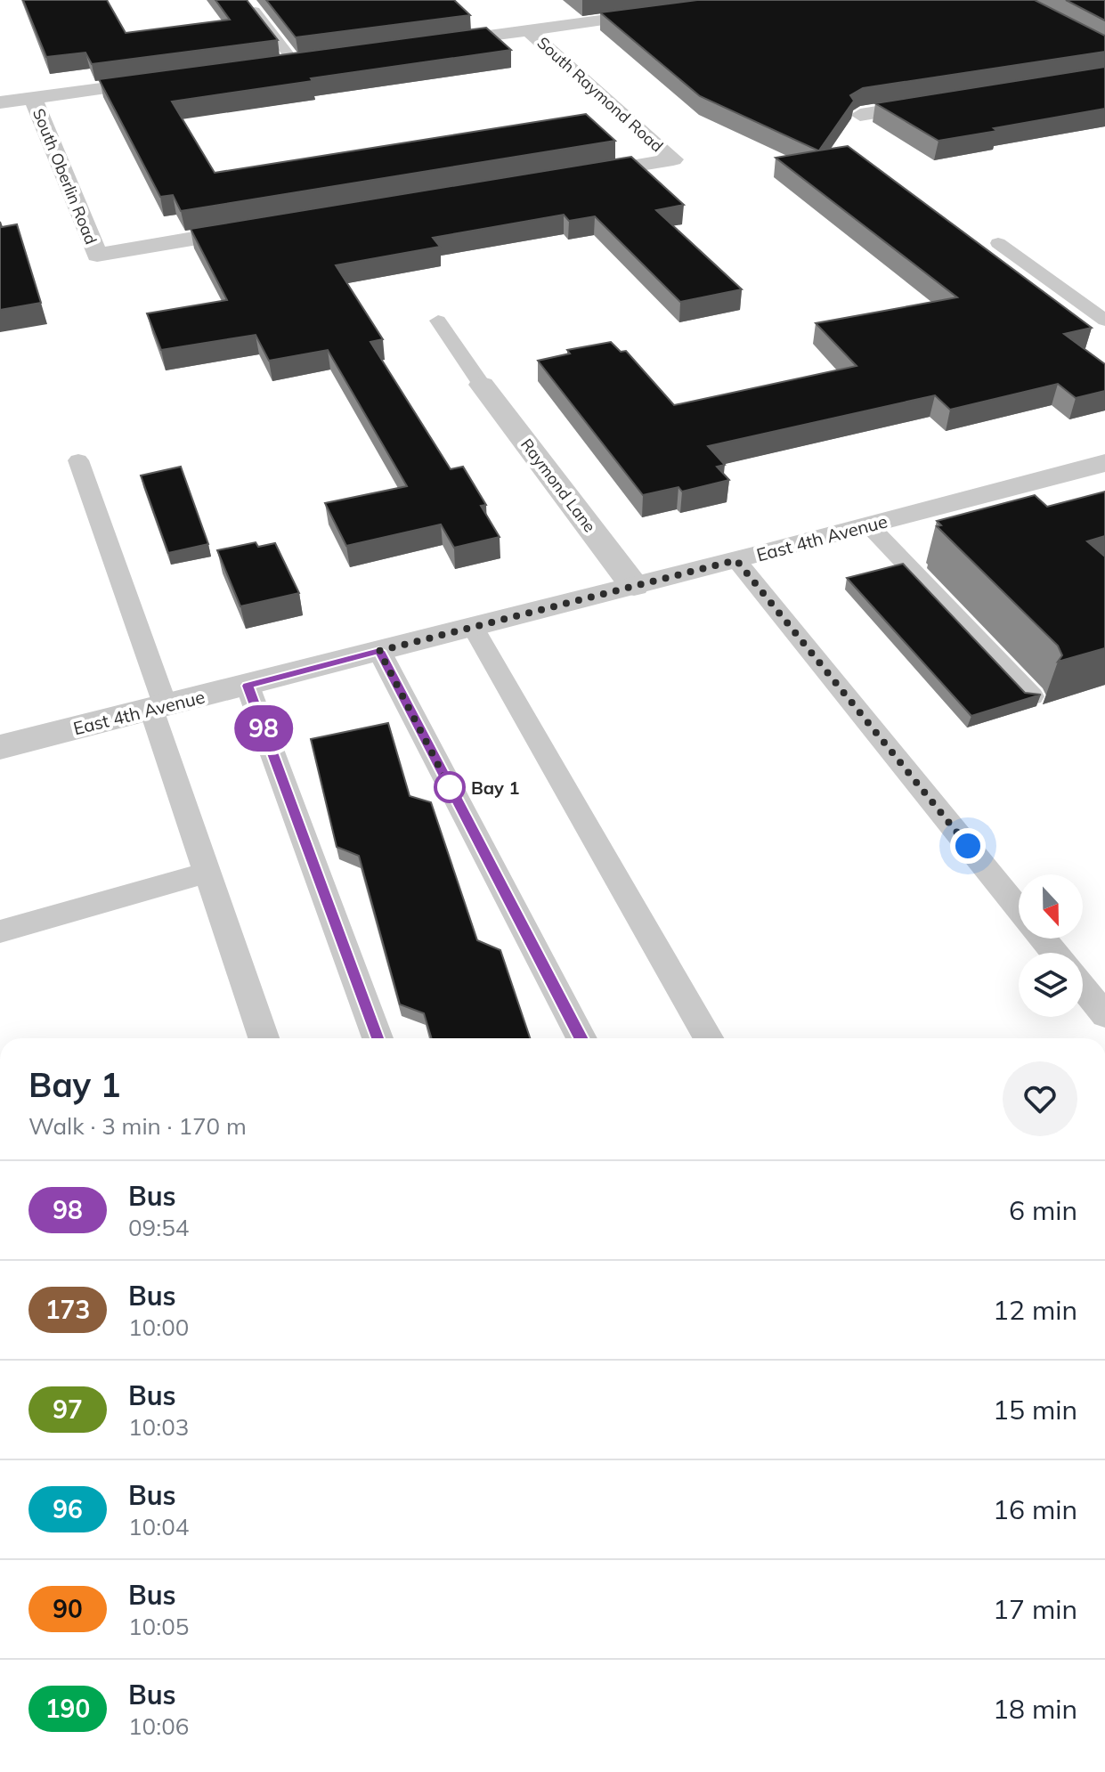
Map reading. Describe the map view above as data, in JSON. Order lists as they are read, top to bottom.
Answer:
{
  "streets": {
    "street": [
      "South Raymond Road",
      "South Oberlin Road",
      "Raymond Lane",
      "East 4th Avenue"
    ]
  },
  "crossings": [
    ["Raymond Lane", "East 4th Avenue"]
  ],
  "places": ["Bay 1"],
  "lines": ["bus line 98"],
  "north": "bottom",
  "page": {
    "on_map": "98",
    "heading": ["Bay 1", "Walk · 3 min · 170 m"],
    "list": [
      {
        "mark": "98",
        "name": "Bus",
        "note": "09:54",
        "value": "6 min"
      },
      {
        "mark": "173",
        "name": "Bus",
        "note": "10:00",
        "value": "12 min"
      },
      {
        "mark": "97",
        "name": "Bus",
        "note": "10:03",
        "value": "15 min"
      },
      {
        "mark": "96",
        "name": "Bus",
        "note": "10:04",
        "value": "16 min"
      },
      {
        "mark": "90",
        "name": "Bus",
        "note": "10:05",
        "value": "17 min"
      },
      {
        "mark": "190",
        "name": "Bus",
        "note": "10:06",
        "value": "18 min"
      }
    ]
  }
}
